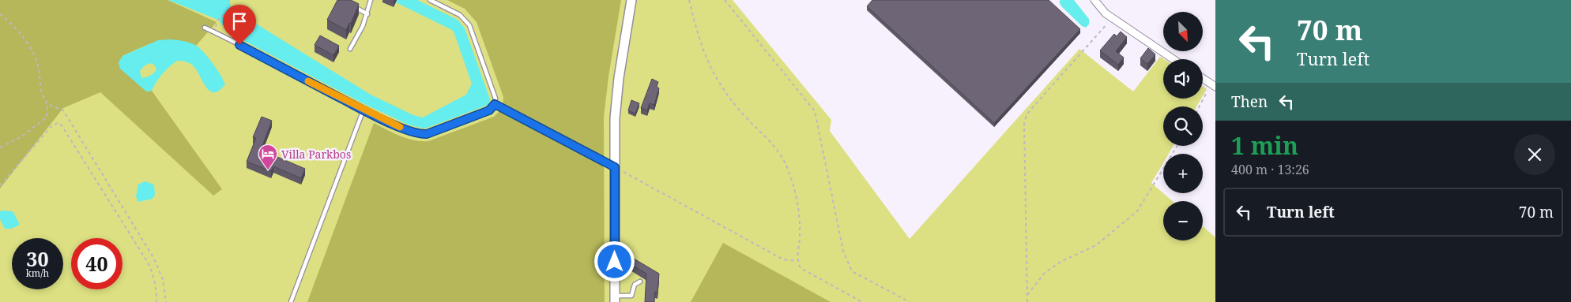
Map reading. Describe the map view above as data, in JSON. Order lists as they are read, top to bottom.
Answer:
{
  "places": {
    "hotel": ["Villa Parkbos"]
  },
  "north": "bottom right",
  "page": {
    "turn": ["70 m", "Turn left"],
    "map_buttons": ["+", "−"],
    "then": "Then",
    "heading": ["1 min", "400 m · 13:26"],
    "list": [
      {
        "name": "Turn left",
        "value": "70 m"
      }
    ],
    "speed": "30 km/h",
    "limit": "40"
  }
}
